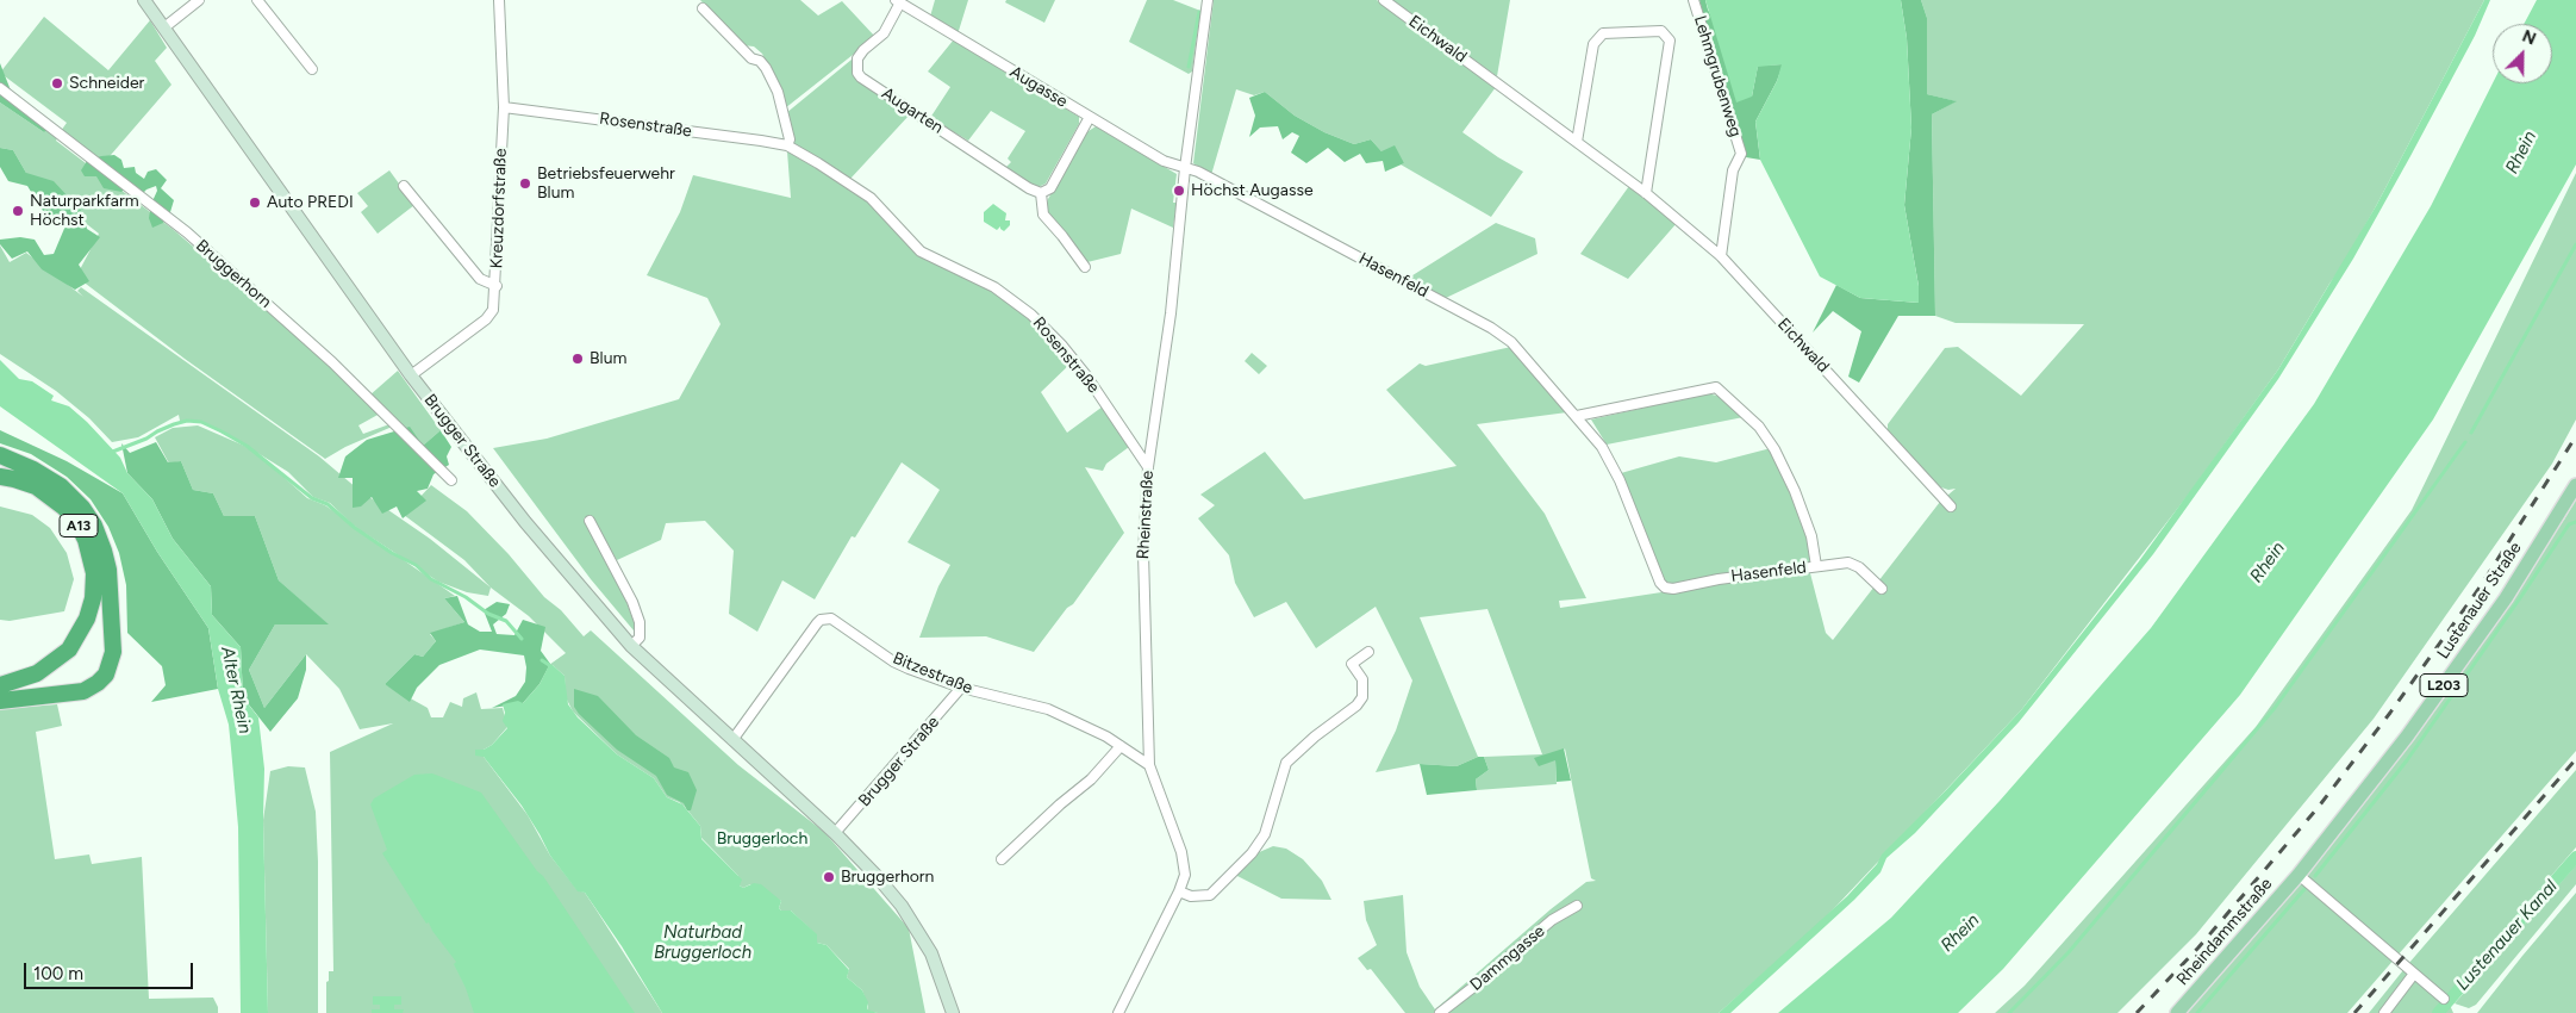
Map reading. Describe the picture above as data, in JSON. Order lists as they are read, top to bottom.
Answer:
{
  "streets": {
    "highway": ["A13"],
    "main road": [
      "Brugger Straße",
      "Lustenauer Straße",
      "L203",
      "Rheindammstraße"
    ],
    "street": [
      "Eichwald",
      "Lehmgrubenweg",
      "Augasse",
      "Augarten",
      "Rosenstraße",
      "Kreuzdorfstraße",
      "Bruggerhorn",
      "Hasenfeld",
      "Rheinstraße",
      "Bitzestraße",
      "Dammgasse"
    ]
  },
  "crossings": [
    ["Eichwald", "Lehmgrubenweg"],
    ["Augasse", "Augarten"],
    ["Augasse", "Hasenfeld"],
    ["Augasse", "Rheinstraße"],
    ["Rosenstraße", "Kreuzdorfstraße"],
    ["Rosenstraße", "Rheinstraße"],
    ["Kreuzdorfstraße", "Brugger Straße"],
    ["Hasenfeld", "Rheinstraße"],
    ["Brugger Straße", "Bitzestraße"],
    ["Rheinstraße", "Bitzestraße"],
    ["Lustenauer Straße", "Rheindammstraße"]
  ],
  "water": [
    "Rhein",
    "Alter Rhein",
    "Naturbad Bruggerloch",
    "Lustenauer Kanal"
  ],
  "parks": ["Bruggerloch"],
  "places": [
    "Schneider",
    "Betriebsfeuerwehr Blum",
    "Höchst Augasse",
    "Auto PREDI",
    "Naturparkfarm Höchst",
    "Blum",
    "Bruggerhorn"
  ],
  "scale_bar": "100 m",
  "north": "top right"
}
